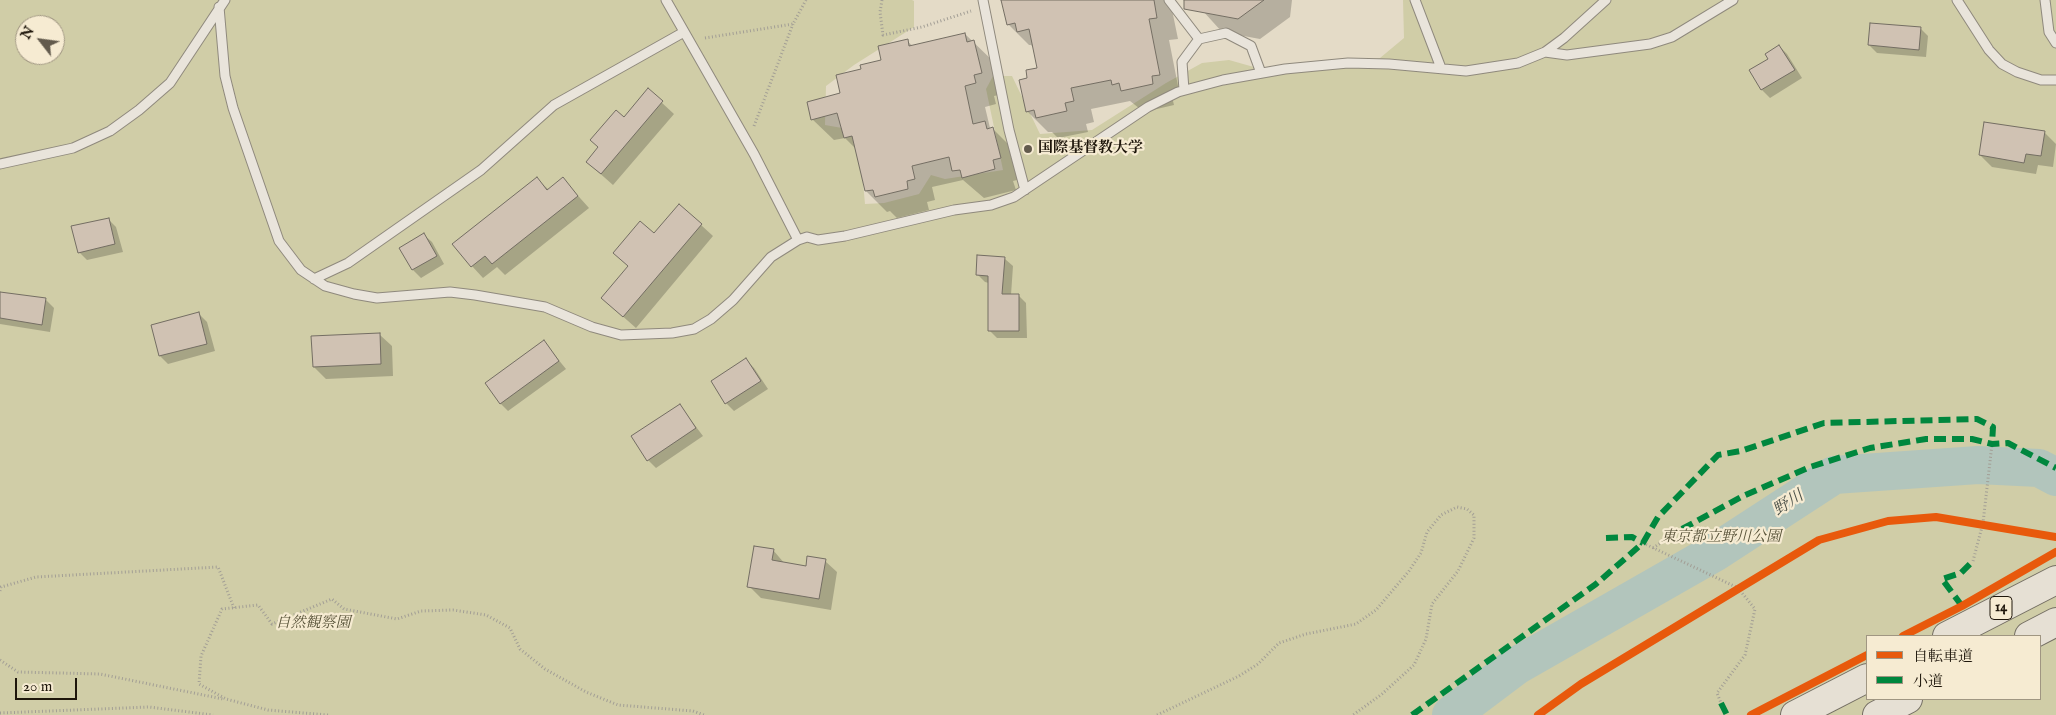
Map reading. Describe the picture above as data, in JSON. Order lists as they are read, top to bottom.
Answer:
{
  "streets": {
    "main road": ["14"]
  },
  "water": ["野川"],
  "parks": ["東京都立野川公園", "自然観察園"],
  "places": ["国際基督教大学"],
  "legend": ["自転車道", "小道"],
  "scale_bar": "20 m",
  "north": "top left"
}
